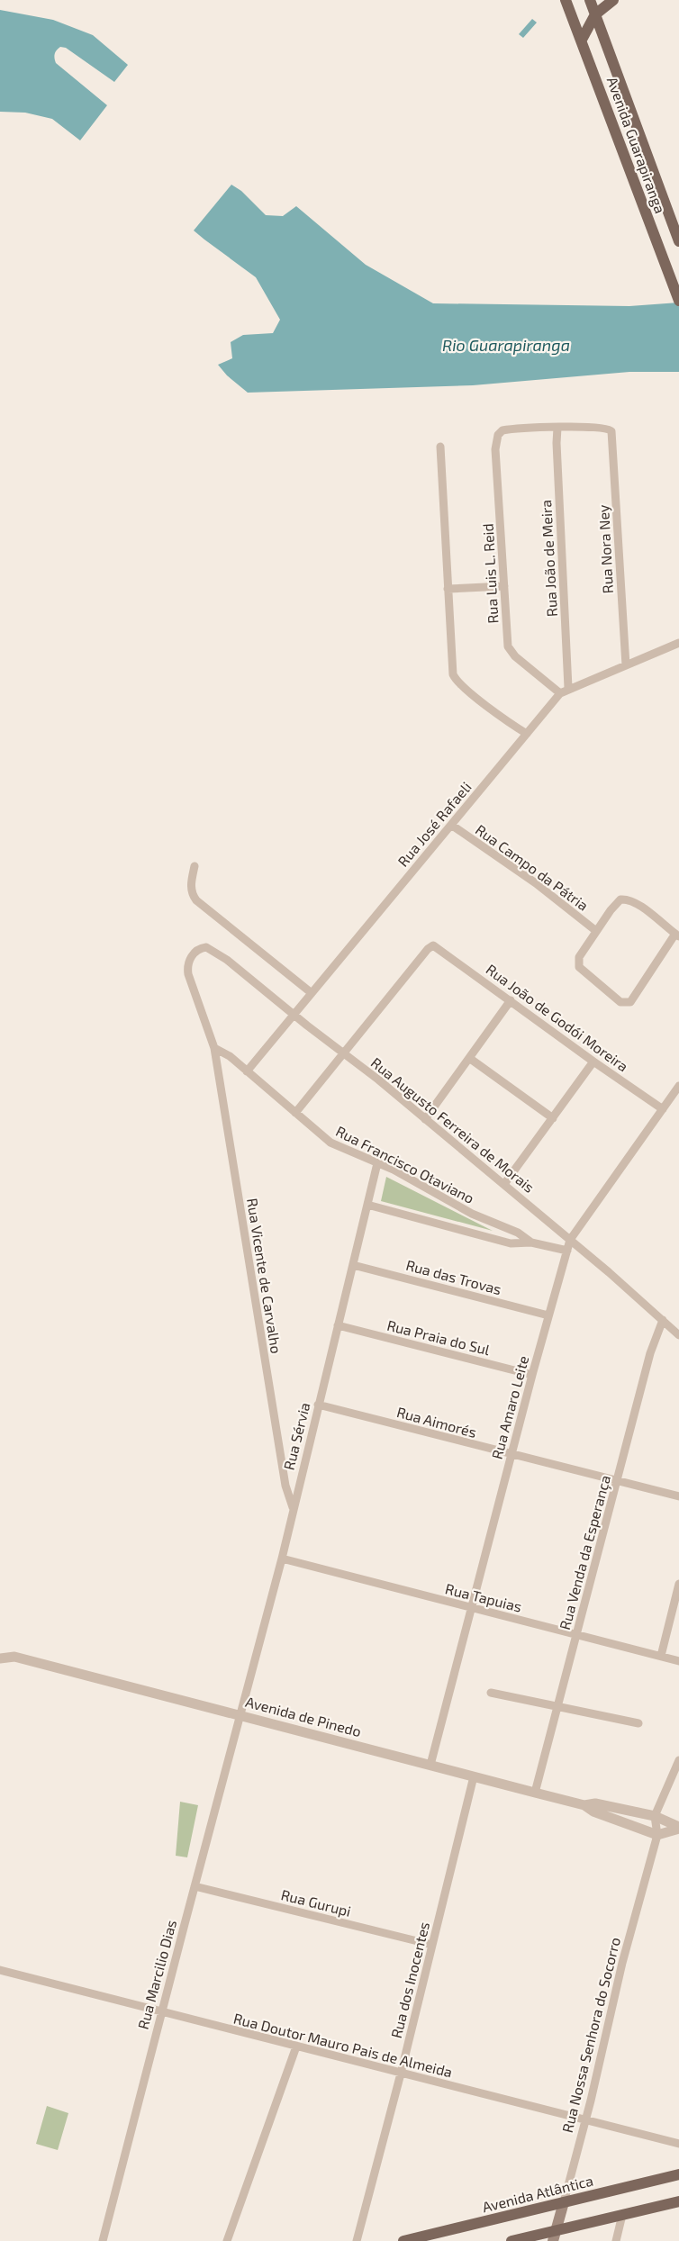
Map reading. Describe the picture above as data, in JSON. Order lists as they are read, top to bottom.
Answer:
{
  "streets": {
    "main road": ["Avenida Guarapiranga", "Rua Nossa Senhora do Socorro", "Avenida Atlântica"],
    "street": [
      "Rua Nora Ney",
      "Rua João de Meira",
      "Rua Luis L. Reid",
      "Rua José Rafaeli",
      "Rua Campo da Pátria",
      "Rua João de Godói Moreira",
      "Rua Augusto Ferreira de Morais",
      "Rua Francisco Otaviano",
      "Rua Vicente de Carvalho",
      "Rua das Trovas",
      "Rua Praia do Sul",
      "Rua Amaro Leite",
      "Rua Aimorés",
      "Rua Sérvia",
      "Rua Venda da Esperança",
      "Rua Tapuias",
      "Avenida de Pinedo",
      "Rua Gurupi",
      "Rua Marcilio Dias",
      "Rua dos Inocentes",
      "Rua Doutor Mauro Pais de Almeida"
    ]
  },
  "crossings": [
    ["Rua Nora Ney", "Rua João de Meira"],
    ["Rua Nora Ney", "Rua Luis L. Reid"],
    ["Rua Nora Ney", "Rua José Rafaeli"],
    ["Rua João de Meira", "Rua Luis L. Reid"],
    ["Rua João de Meira", "Rua José Rafaeli"],
    ["Rua Luis L. Reid", "Rua José Rafaeli"],
    ["Rua José Rafaeli", "Rua Campo da Pátria"],
    ["Rua José Rafaeli", "Rua Augusto Ferreira de Morais"],
    ["Rua José Rafaeli", "Rua Francisco Otaviano"],
    ["Rua João de Godói Moreira", "Rua Augusto Ferreira de Morais"],
    ["Rua João de Godói Moreira", "Rua Amaro Leite"],
    ["Rua Augusto Ferreira de Morais", "Rua Vicente de Carvalho"],
    ["Rua Augusto Ferreira de Morais", "Rua Amaro Leite"],
    ["Rua Augusto Ferreira de Morais", "Rua Venda da Esperança"],
    ["Rua Francisco Otaviano", "Rua Vicente de Carvalho"],
    ["Rua Francisco Otaviano", "Rua Amaro Leite"],
    ["Rua Francisco Otaviano", "Rua Sérvia"],
    ["Rua Vicente de Carvalho", "Rua Sérvia"],
    ["Rua das Trovas", "Rua Amaro Leite"],
    ["Rua das Trovas", "Rua Sérvia"],
    ["Rua Praia do Sul", "Rua Amaro Leite"],
    ["Rua Praia do Sul", "Rua Sérvia"],
    ["Rua Amaro Leite", "Rua Aimorés"],
    ["Rua Amaro Leite", "Rua Tapuias"],
    ["Rua Amaro Leite", "Avenida de Pinedo"],
    ["Rua Aimorés", "Rua Sérvia"],
    ["Rua Aimorés", "Rua Venda da Esperança"],
    ["Rua Sérvia", "Rua Tapuias"],
    ["Rua Sérvia", "Avenida de Pinedo"],
    ["Rua Sérvia", "Rua Marcilio Dias"],
    ["Rua Venda da Esperança", "Rua Tapuias"],
    ["Rua Venda da Esperança", "Avenida de Pinedo"],
    ["Avenida de Pinedo", "Rua Marcilio Dias"],
    ["Avenida de Pinedo", "Rua dos Inocentes"],
    ["Avenida de Pinedo", "Rua Nossa Senhora do Socorro"],
    ["Rua Gurupi", "Rua Marcilio Dias"],
    ["Rua Gurupi", "Rua dos Inocentes"],
    ["Rua Marcilio Dias", "Rua Doutor Mauro Pais de Almeida"],
    ["Rua dos Inocentes", "Rua Doutor Mauro Pais de Almeida"],
    ["Rua Nossa Senhora do Socorro", "Rua Doutor Mauro Pais de Almeida"],
    ["Rua Nossa Senhora do Socorro", "Avenida Atlântica"]
  ],
  "water": ["Rio Guarapiranga"]
}
